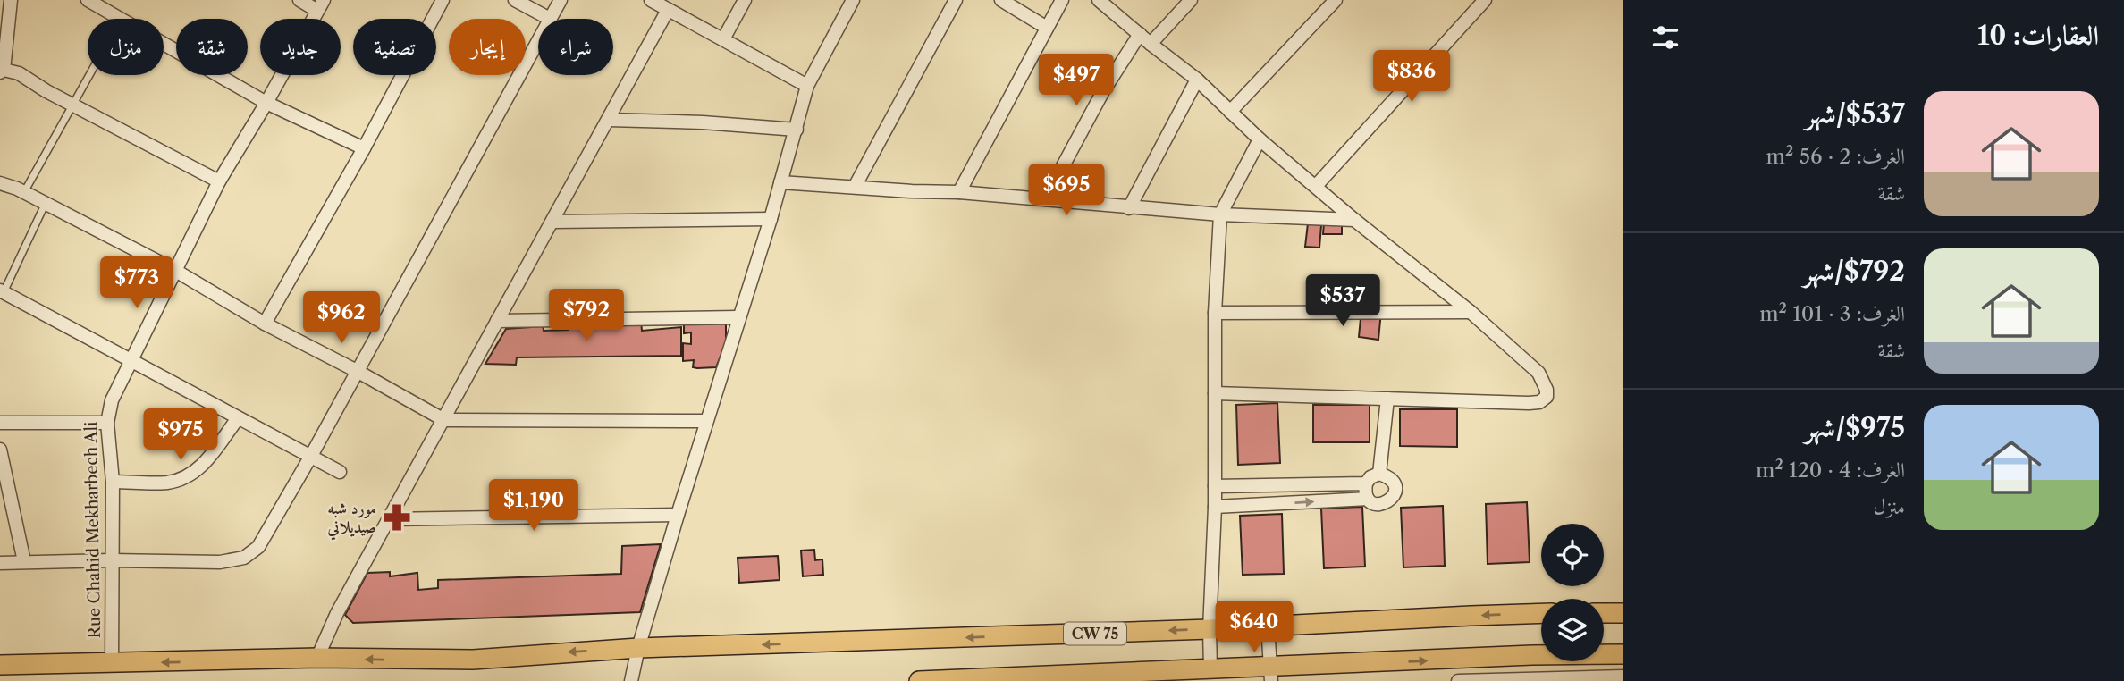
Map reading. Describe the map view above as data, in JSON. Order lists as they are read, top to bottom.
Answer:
{
  "streets": {
    "main road": ["CW 75"],
    "street": ["Rue Chahid Mekharbech Ali"]
  },
  "places": {
    "pharmacy": ["مورد شبه صيديلاني"]
  },
  "page": {
    "heading": "العقارات: 10",
    "chip": [
      "شراء",
      "إيجار",
      "تصفية",
      "جديد",
      "شقة",
      "منزل"
    ],
    "price": [
      "$836",
      "$497",
      "$695",
      "$773",
      "$537",
      "$792",
      "$962",
      "$975",
      "$1,190",
      "$640"
    ],
    "list": [
      {
        "name": "$537/شهر",
        "note": "الغرف: 2 · 56 m² · شقة"
      },
      {
        "name": "$792/شهر",
        "note": "الغرف: 3 · 101 m² · شقة"
      },
      {
        "name": "$975/شهر",
        "note": "الغرف: 4 · 120 m² · منزل"
      }
    ]
  }
}
